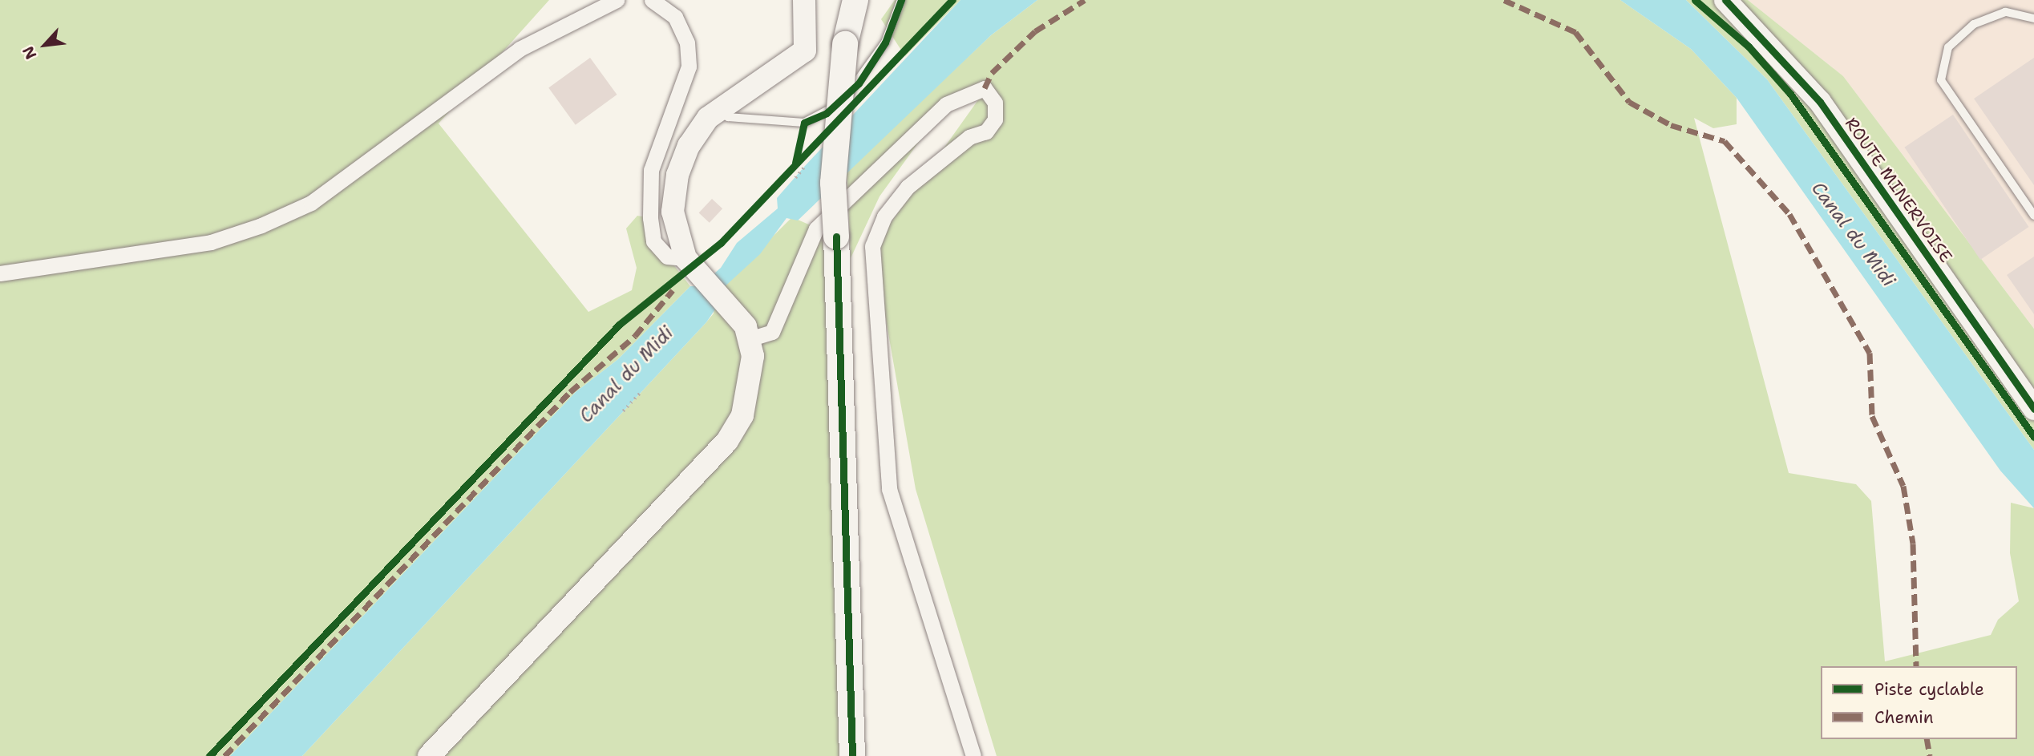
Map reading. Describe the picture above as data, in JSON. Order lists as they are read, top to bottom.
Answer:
{
  "streets": {
    "street": ["ROUTE MINERVOISE"]
  },
  "water": ["Canal du Midi"],
  "legend": ["Piste cyclable", "Chemin"],
  "north": "bottom left"
}
